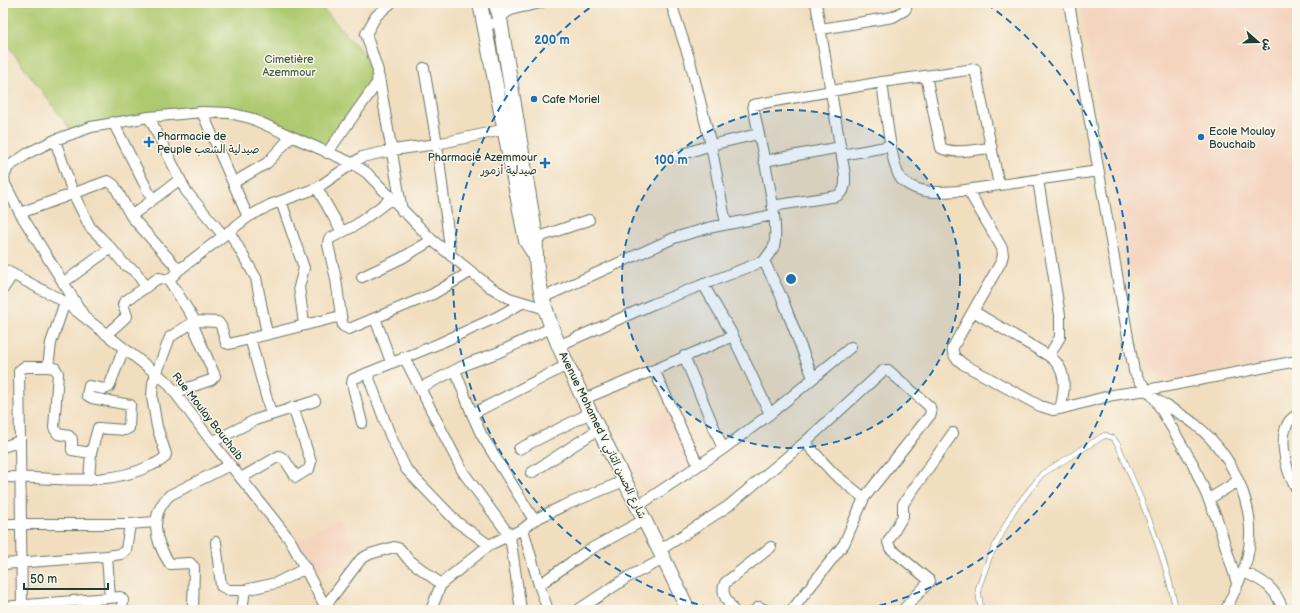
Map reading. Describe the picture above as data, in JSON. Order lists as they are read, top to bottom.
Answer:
{
  "streets": {
    "main road": ["Avenue Mohamed V شارع الحسن الثاني"],
    "street": ["Rue Moulay Bouchaib"]
  },
  "parks": ["Cimetière Azemmour"],
  "places": {
    "other": ["Cafe Moriel", "Ecole Moulay Bouchaib"],
    "health": ["Pharmacie de Peuple صيدلية الشعب", "Pharmacie Azemmour صيدلية أزمور"]
  },
  "scale_bar": "50 m",
  "north": "right",
  "rings": ["200 m", "100 m"]
}
